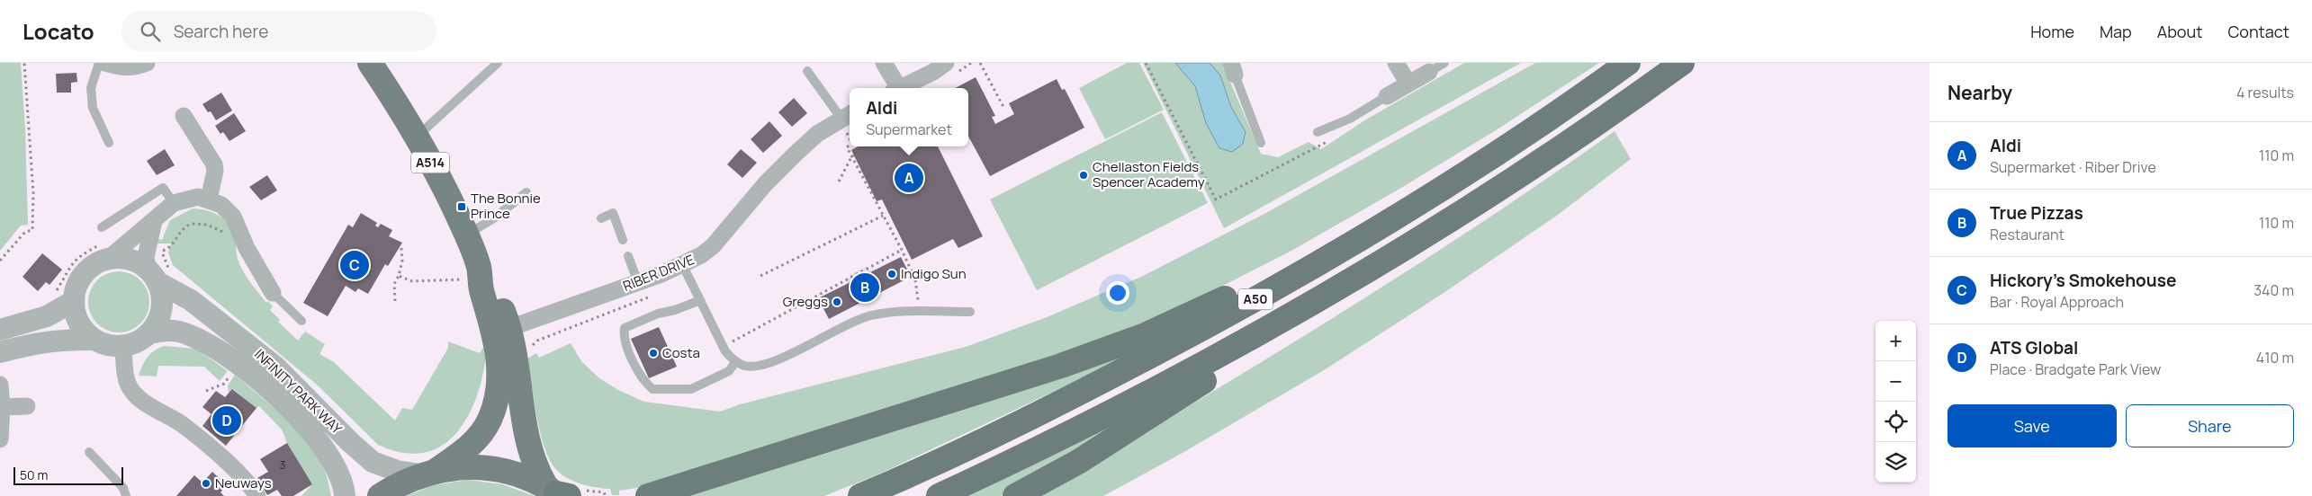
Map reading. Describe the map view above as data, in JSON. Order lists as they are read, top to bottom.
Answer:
{
  "streets": {
    "highway": ["A50"],
    "main road": ["A514"],
    "street": ["RIBER DRIVE", "INFINITY PARK WAY"]
  },
  "crossings": [
    ["A514", "RIBER DRIVE"],
    ["A514", "INFINITY PARK WAY"]
  ],
  "places": {
    "other": [
      "Chellaston Fields Spencer Academy",
      "Indigo Sun",
      "Greggs",
      "Costa",
      "Neuways"
    ],
    "transit": ["The Bonnie Prince"]
  },
  "house_numbers": ["3"],
  "scale_bar": "50 m",
  "page": {
    "header": "Locato",
    "search": "Search here",
    "nav": [
      "Home",
      "Map",
      "About",
      "Contact"
    ],
    "heading": ["Nearby", "4 results"],
    "popup": ["Aldi", "Supermarket"],
    "list": [
      {
        "mark": "A",
        "name": "Aldi",
        "note": "Supermarket · Riber Drive",
        "value": "110 m"
      },
      {
        "mark": "B",
        "name": "True Pizzas",
        "note": "Restaurant",
        "value": "110 m"
      },
      {
        "mark": "C",
        "name": "Hickory's Smokehouse",
        "note": "Bar · Royal Approach",
        "value": "340 m"
      },
      {
        "mark": "D",
        "name": "ATS Global",
        "note": "Place · Bradgate Park View",
        "value": "410 m"
      }
    ],
    "pins": [
      "A",
      "C",
      "B",
      "D"
    ],
    "map_buttons": ["+", "−"],
    "buttons": ["Save", "Share"],
    "scale": "50 m"
  }
}
